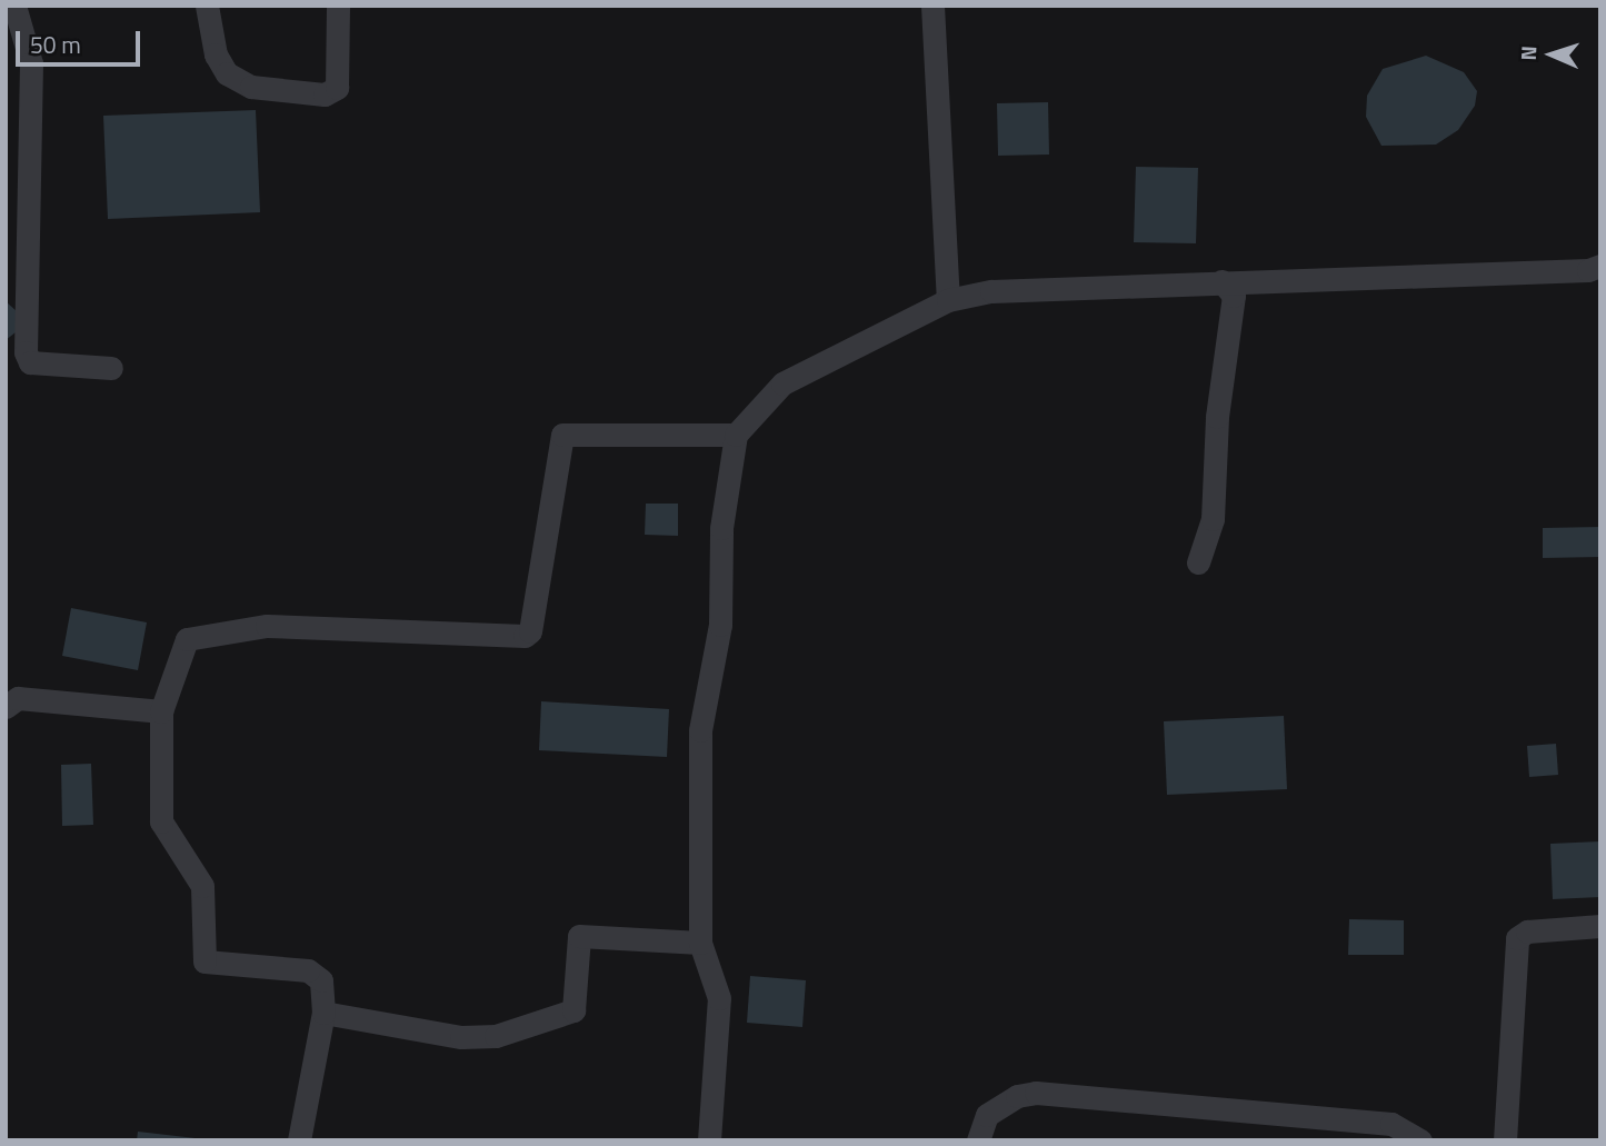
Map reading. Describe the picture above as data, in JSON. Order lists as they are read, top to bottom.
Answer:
{
  "scale_bar": "50 m",
  "north": "left"
}
